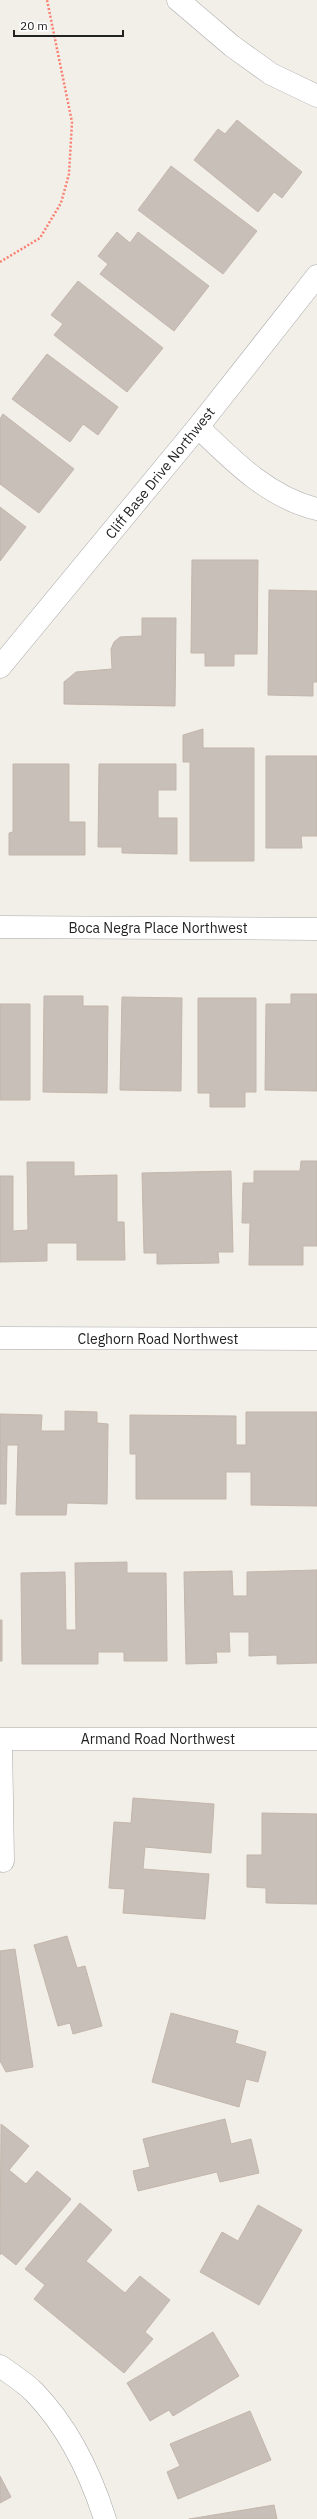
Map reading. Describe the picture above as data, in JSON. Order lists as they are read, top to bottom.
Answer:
{
  "streets": {
    "street": [
      "Cliff Base Drive Northwest",
      "Boca Negra Place Northwest",
      "Cleghorn Road Northwest",
      "Armand Road Northwest"
    ]
  },
  "scale_bar": "20 m"
}
